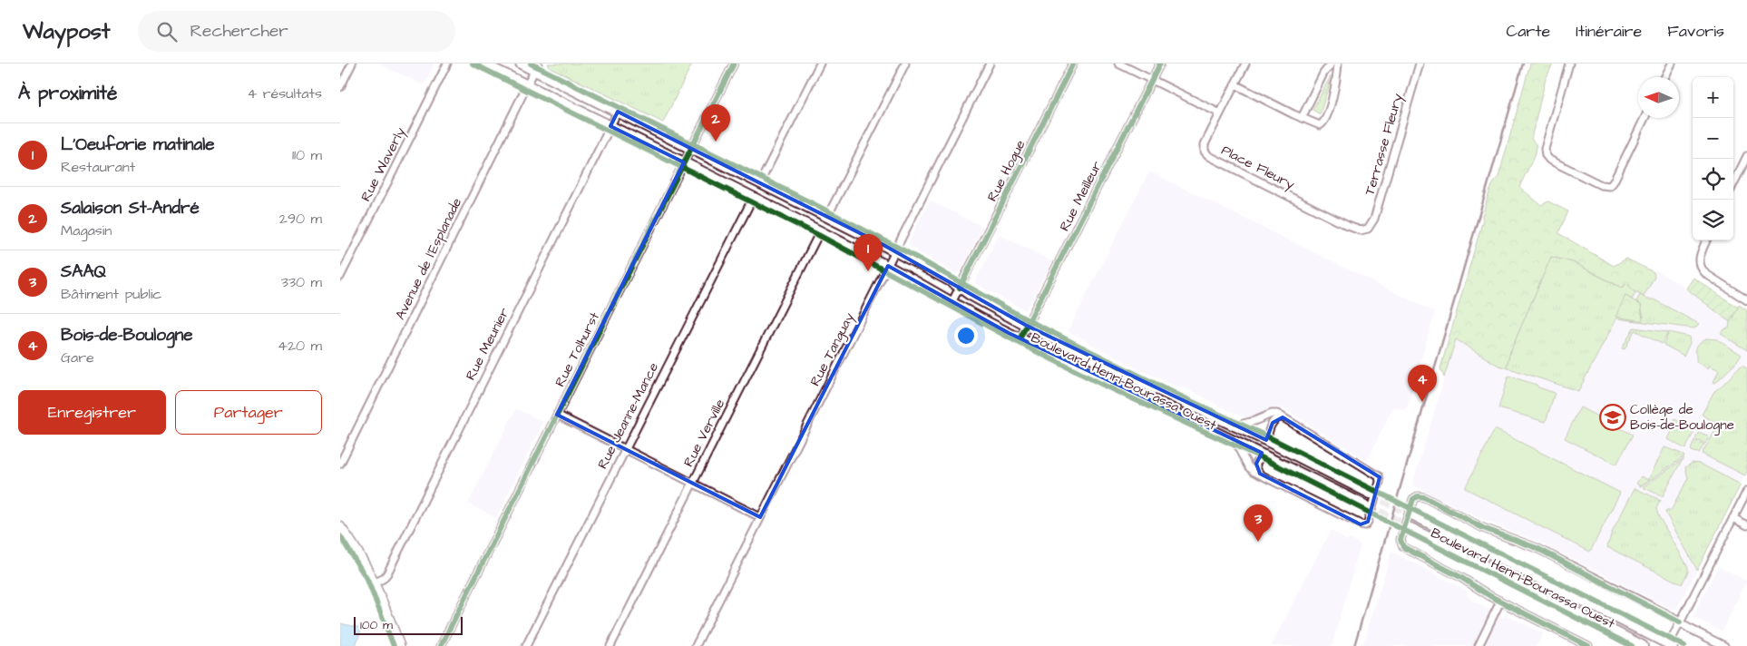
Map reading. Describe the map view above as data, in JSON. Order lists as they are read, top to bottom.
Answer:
{
  "streets": {
    "main road": ["Boulevard Henri-Bourassa Ouest"],
    "street": [
      "Terrasse Fleury",
      "Rue Waverly",
      "Place Fleury",
      "Rue Hogue",
      "Rue Meilleur",
      "Avenue de l'Esplanade",
      "Rue Meunier",
      "Rue Tolhurst",
      "Rue Tanguay",
      "Rue Jeanne-Mance",
      "Rue Verville"
    ]
  },
  "crossings": [
    ["Terrasse Fleury", "Place Fleury"],
    ["Rue Hogue", "Boulevard Henri-Bourassa Ouest"],
    ["Rue Meilleur", "Boulevard Henri-Bourassa Ouest"],
    ["Avenue de l'Esplanade", "Boulevard Henri-Bourassa Ouest"],
    ["Rue Meunier", "Boulevard Henri-Bourassa Ouest"],
    ["Rue Tolhurst", "Boulevard Henri-Bourassa Ouest"],
    ["Rue Tanguay", "Boulevard Henri-Bourassa Ouest"],
    ["Boulevard Henri-Bourassa Ouest", "Rue Jeanne-Mance"],
    ["Boulevard Henri-Bourassa Ouest", "Rue Verville"]
  ],
  "places": {
    "school or university": ["Collège de Bois-de-Boulogne"]
  },
  "scale_bar": "100 m",
  "north": "left",
  "page": {
    "header": "Waypost",
    "search": "Rechercher",
    "nav": ["Carte", "Itinéraire", "Favoris"],
    "heading": ["À proximité", "4 résultats"],
    "map_buttons": ["+", "−"],
    "pins": [
      "2",
      "1",
      "4",
      "3"
    ],
    "list": [
      {
        "mark": "1",
        "name": "L'Oeuforie matinale",
        "note": "Restaurant",
        "value": "110 m"
      },
      {
        "mark": "2",
        "name": "Salaison St-André",
        "note": "Magasin",
        "value": "290 m"
      },
      {
        "mark": "3",
        "name": "SAAQ",
        "note": "Bâtiment public",
        "value": "330 m"
      },
      {
        "mark": "4",
        "name": "Bois-de-Boulogne",
        "note": "Gare",
        "value": "420 m"
      }
    ],
    "buttons": ["Enregistrer", "Partager"],
    "scale": "100 m"
  }
}
